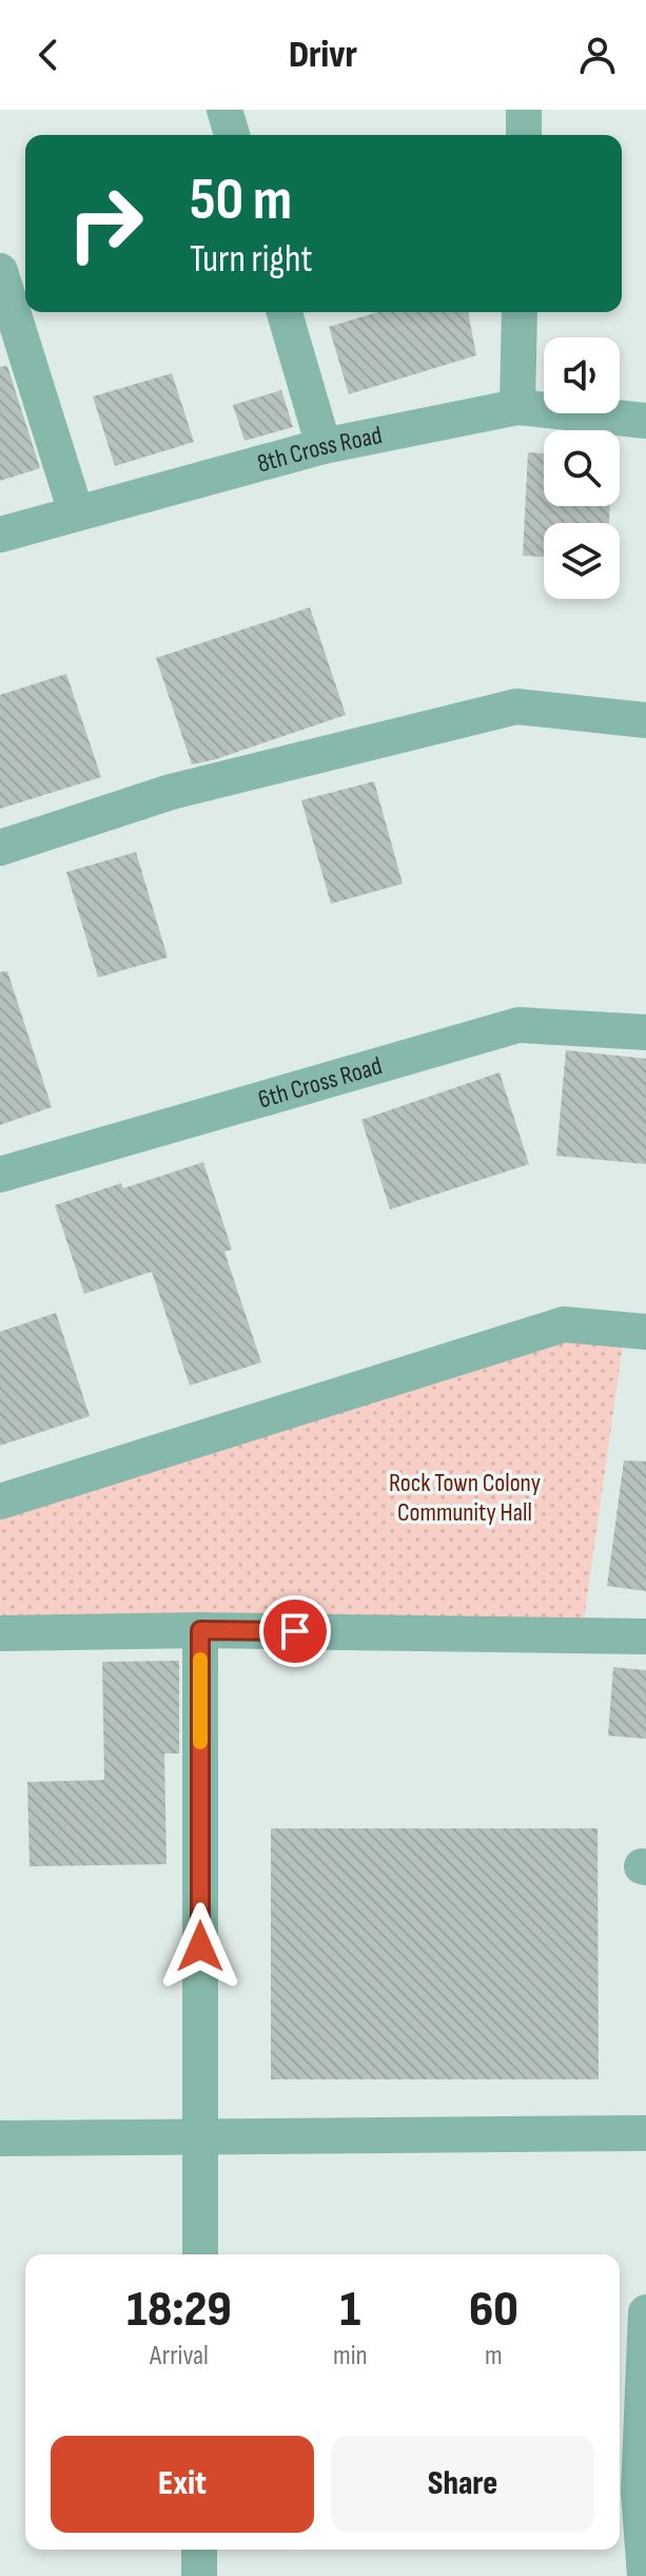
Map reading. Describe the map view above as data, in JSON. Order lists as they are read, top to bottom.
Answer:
{
  "streets": {
    "street": ["8th Cross Road", "6th Cross Road"]
  },
  "parks": ["Rock Town Colony Community Hall"],
  "page": {
    "header": "Drivr",
    "turn": ["50 m", "Turn right"],
    "eta": [
      "18:29",
      "Arrival",
      "1",
      "min",
      "60",
      "m"
    ],
    "buttons": ["Exit", "Share"]
  }
}
